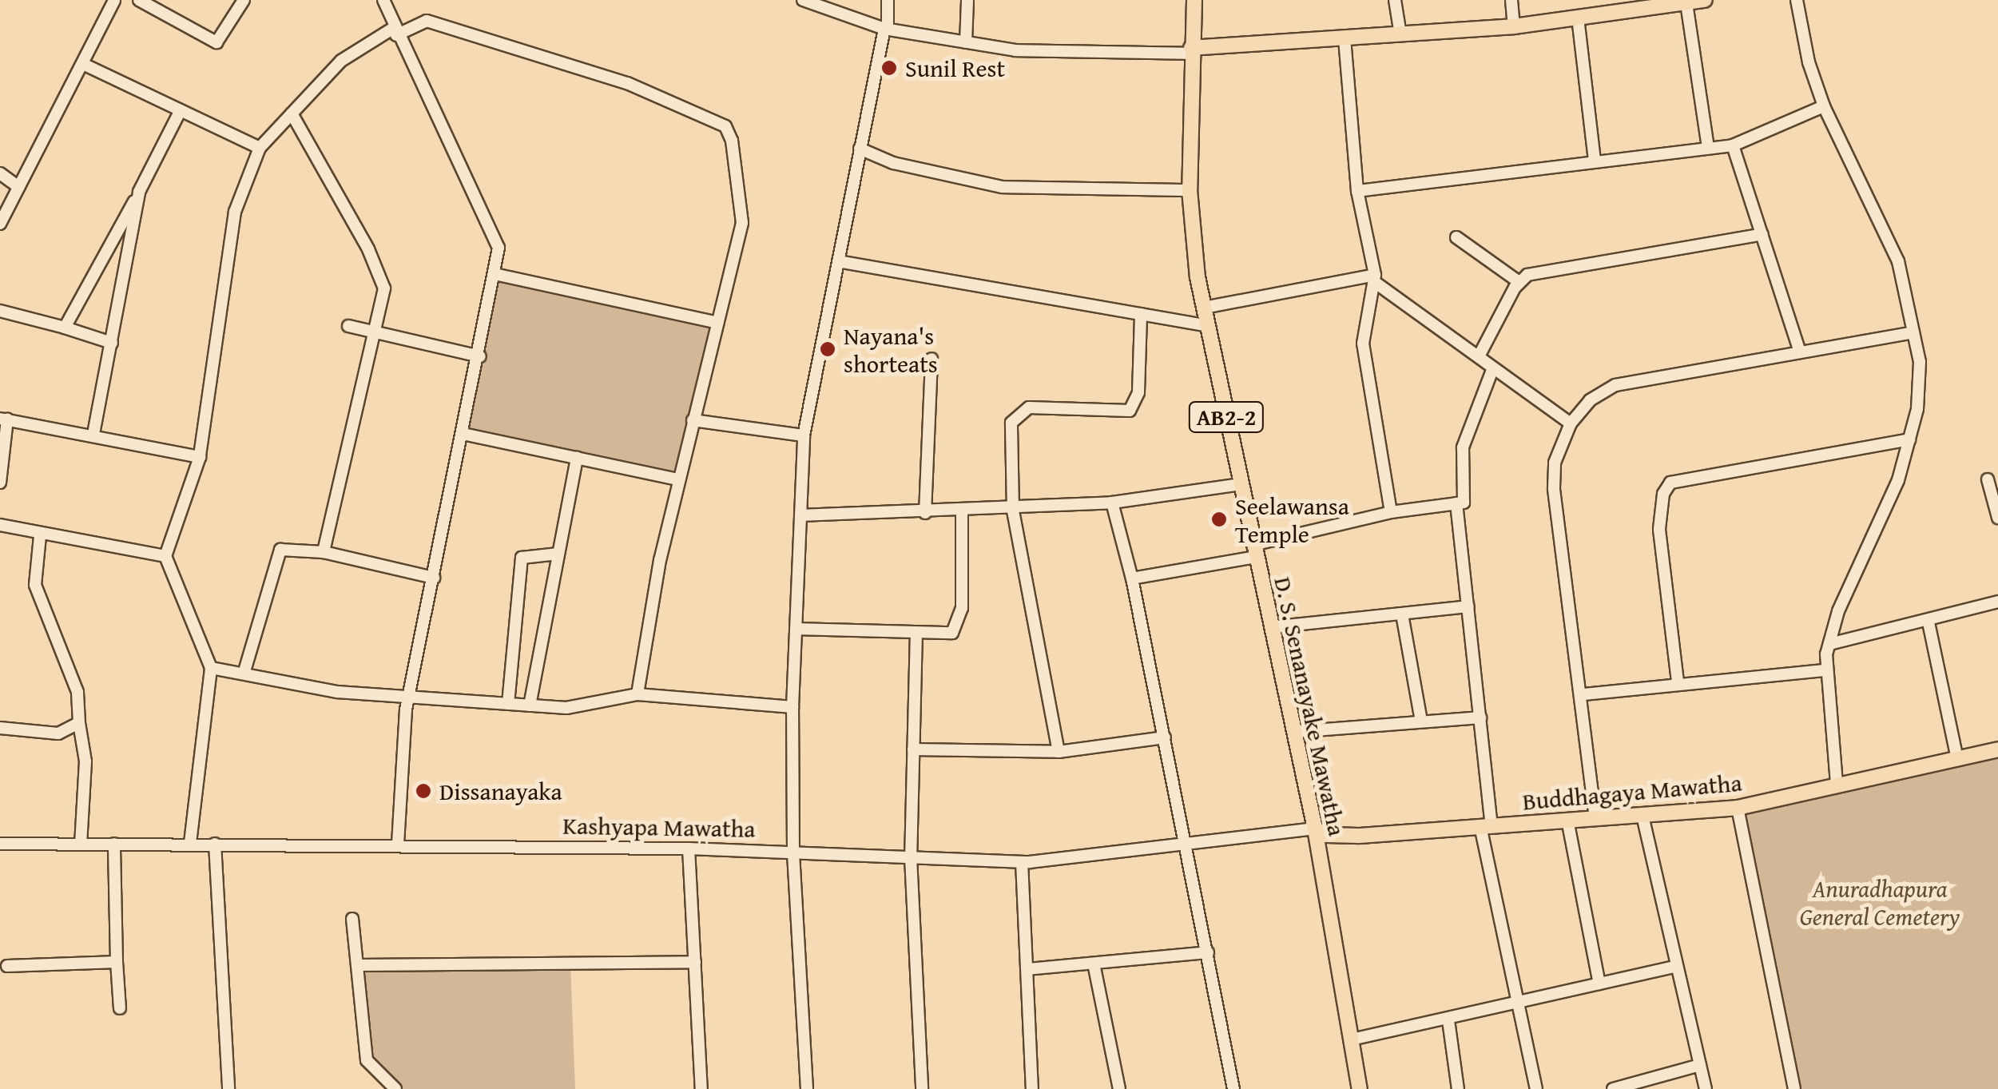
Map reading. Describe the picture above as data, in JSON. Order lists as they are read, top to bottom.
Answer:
{
  "streets": {
    "main road": ["AB2-2", "D. S. Senanayake Mawatha", "Buddhagaya Mawatha"],
    "street": ["Kashyapa Mawatha"]
  },
  "crossings": [
    ["D. S. Senanayake Mawatha", "Buddhagaya Mawatha"],
    ["D. S. Senanayake Mawatha", "Kashyapa Mawatha"],
    ["Buddhagaya Mawatha", "Kashyapa Mawatha"]
  ],
  "parks": ["Anuradhapura General Cemetery"],
  "places": [
    "Sunil Rest",
    "Nayana's shorteats",
    "Seelawansa Temple",
    "Dissanayaka"
  ]
}
